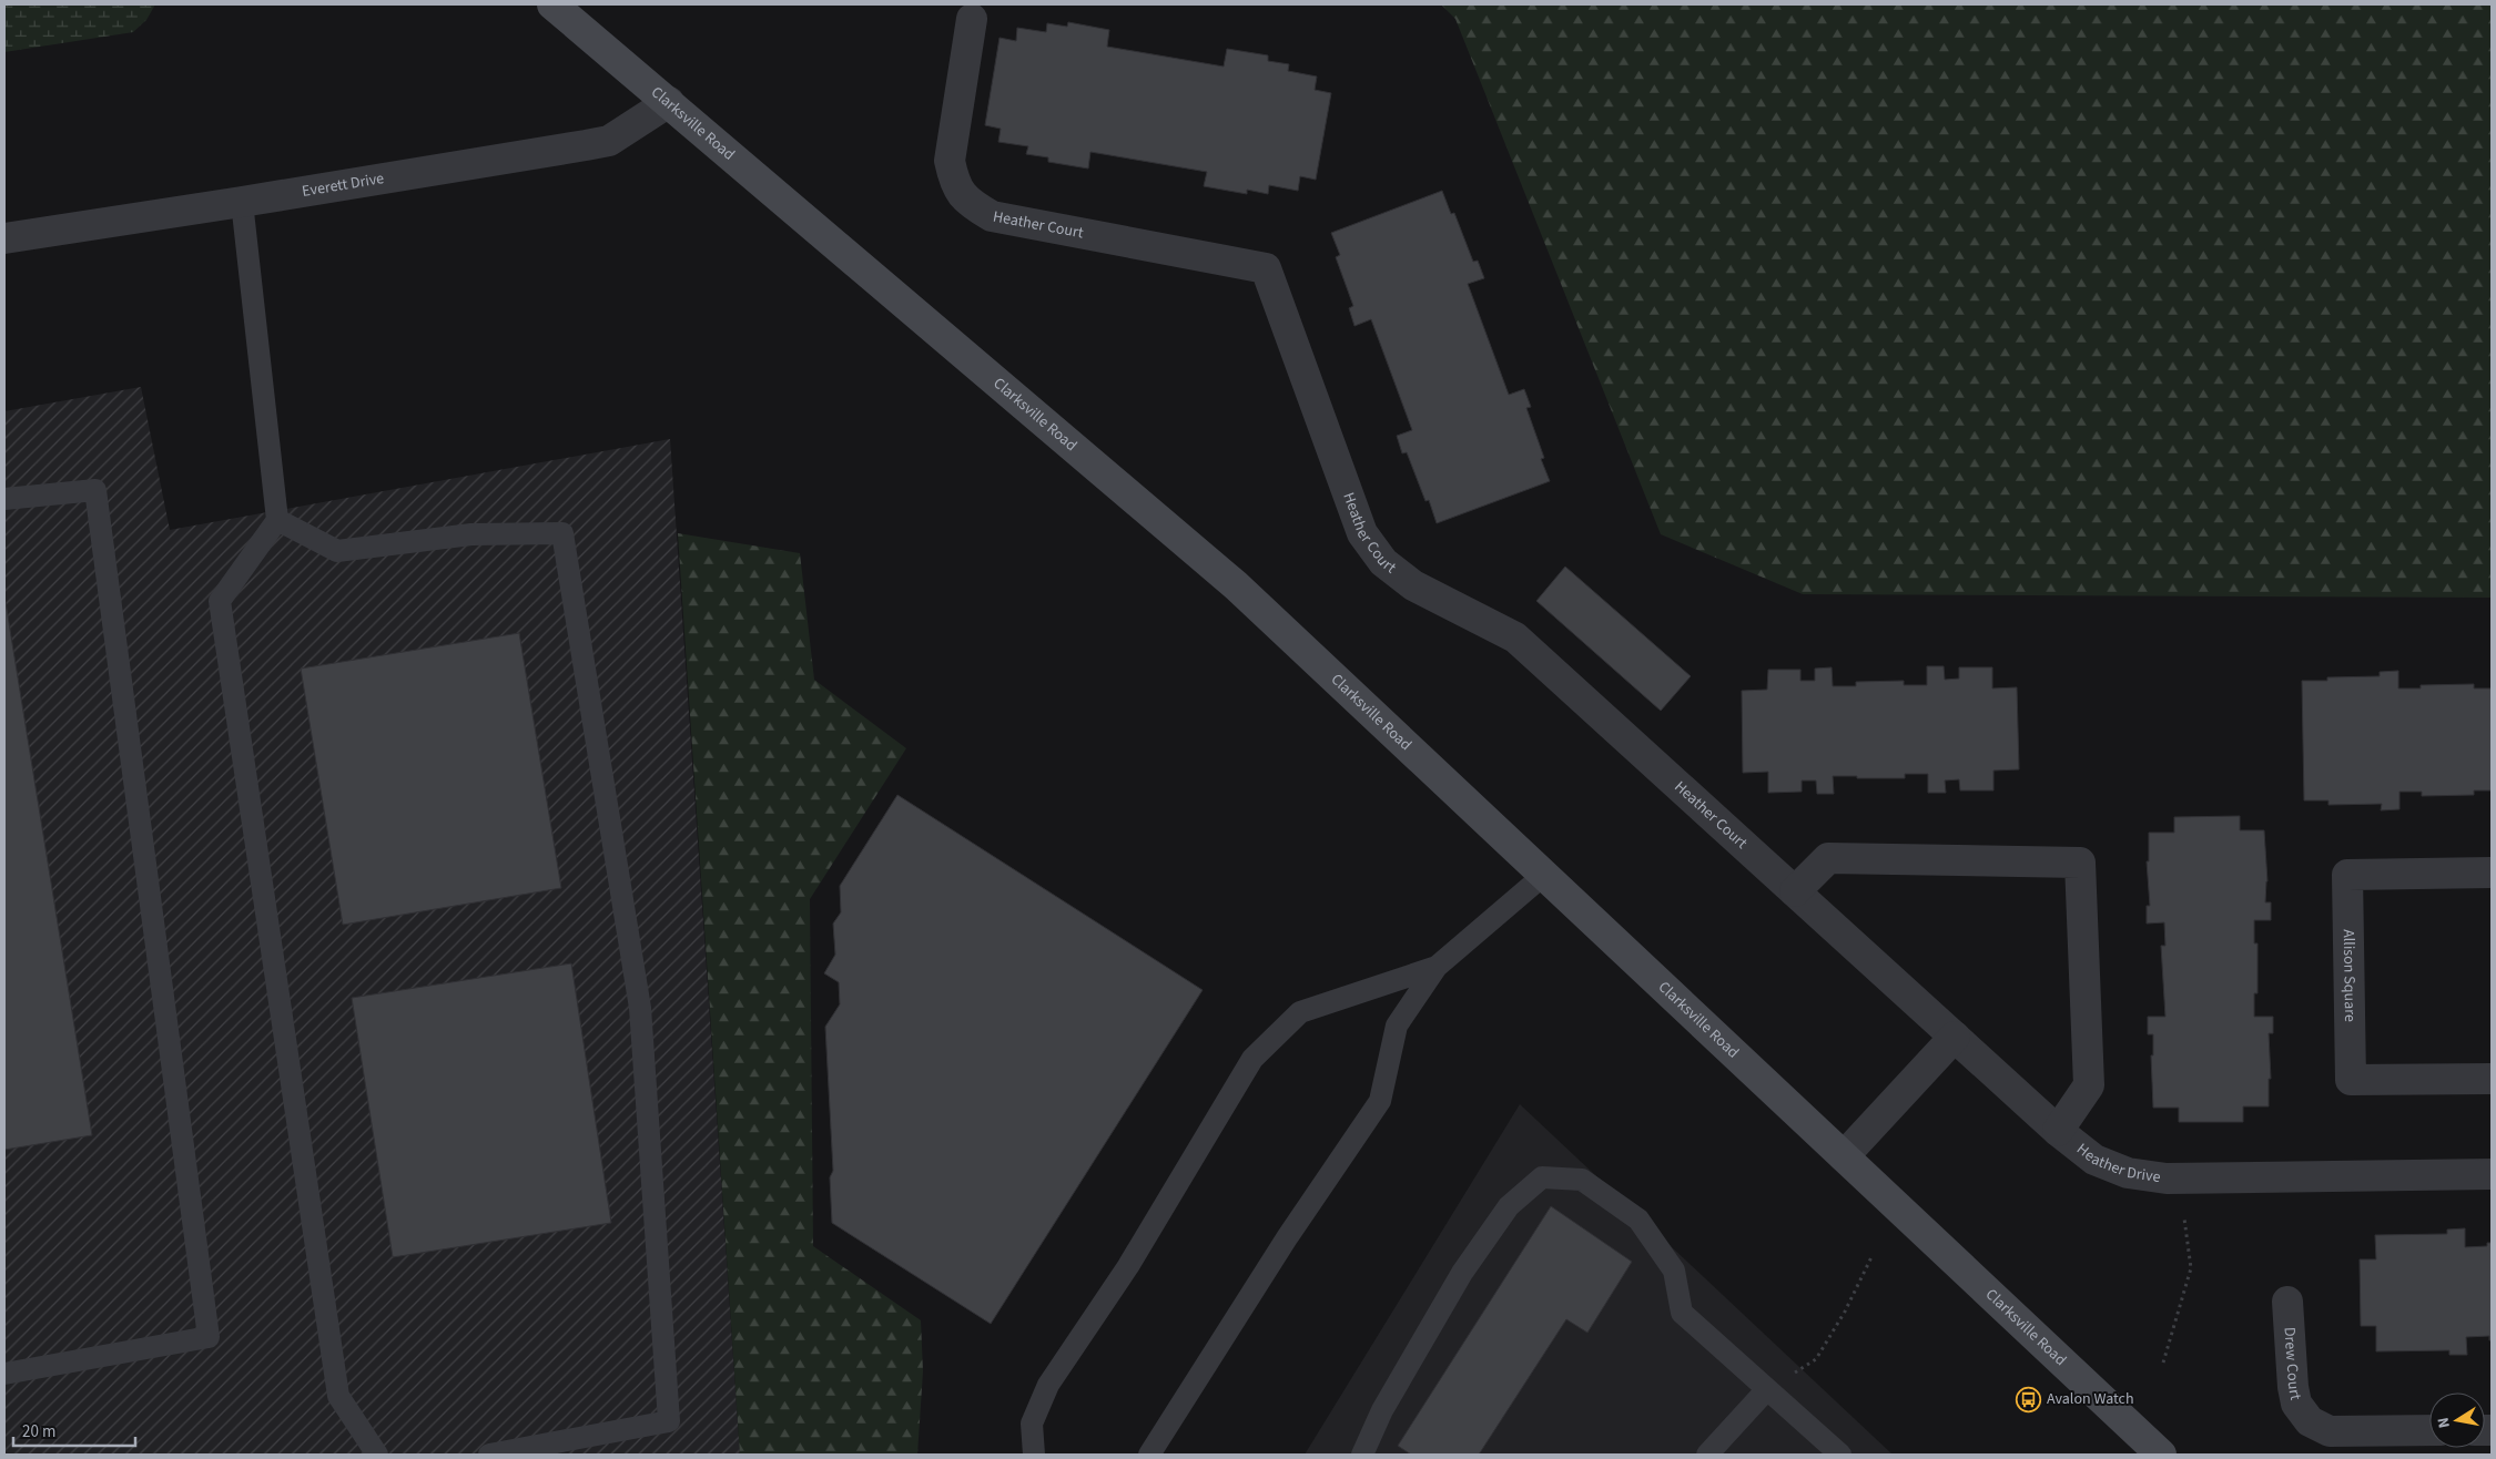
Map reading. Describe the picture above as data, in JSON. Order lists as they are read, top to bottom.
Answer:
{
  "streets": {
    "street": [
      "Clarksville Road",
      "Everett Drive",
      "Heather Court",
      "Allison Square",
      "Heather Drive",
      "Drew Court"
    ]
  },
  "crossings": [
    ["Clarksville Road", "Everett Drive"],
    ["Heather Court", "Heather Drive"]
  ],
  "places": {
    "bus stop": ["Avalon Watch"]
  },
  "scale_bar": "20 m",
  "north": "left"
}
